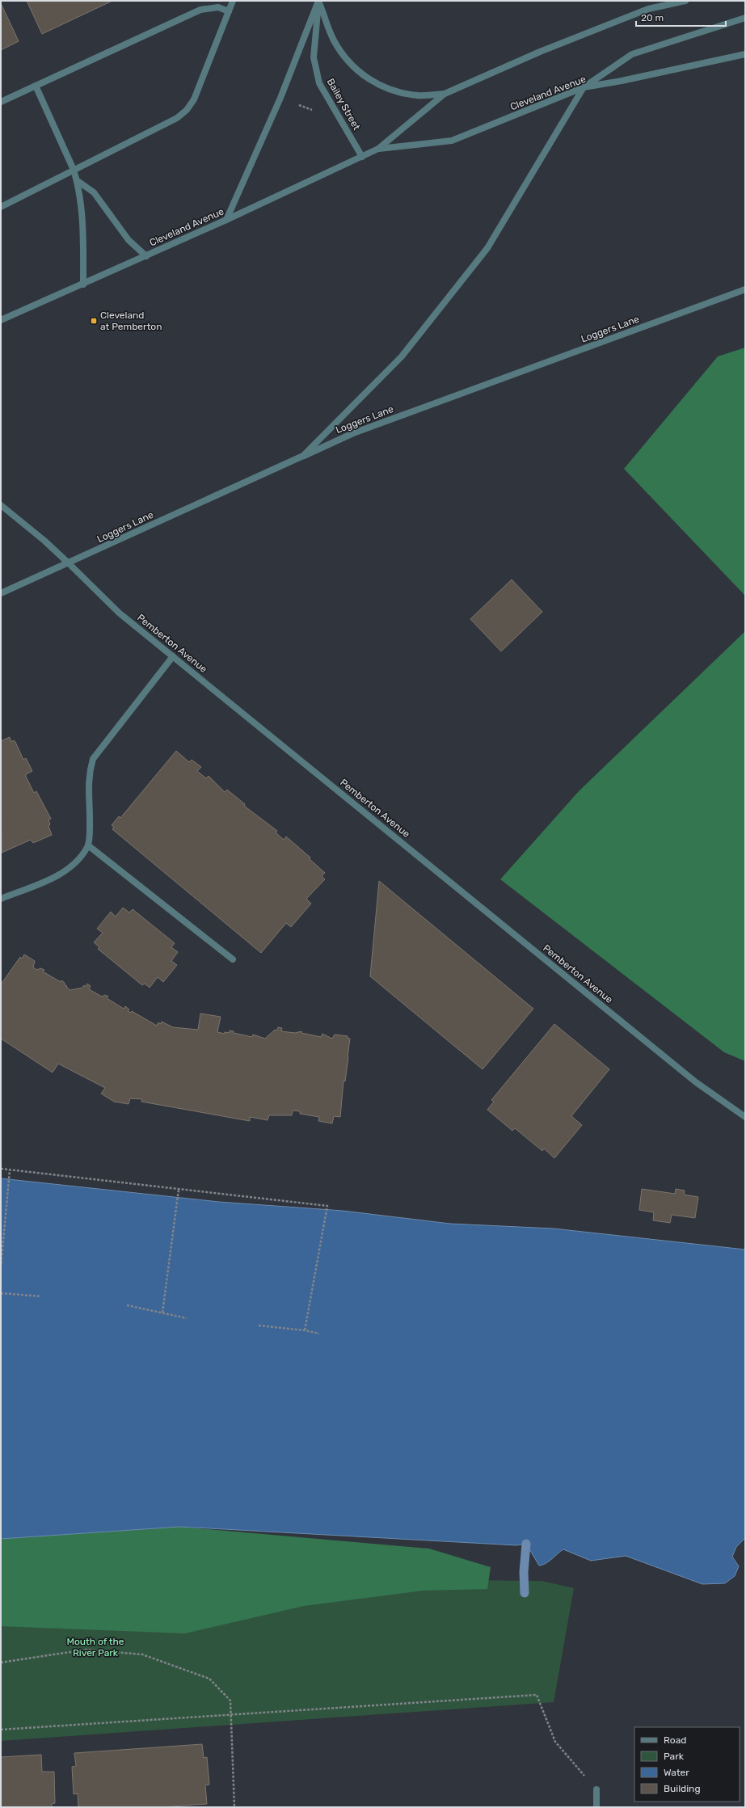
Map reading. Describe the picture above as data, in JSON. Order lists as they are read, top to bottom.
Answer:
{
  "streets": {
    "street": [
      "Cleveland Avenue",
      "Bailey Street",
      "Loggers Lane",
      "Pemberton Avenue"
    ]
  },
  "crossings": [
    ["Cleveland Avenue", "Bailey Street"],
    ["Loggers Lane", "Pemberton Avenue"]
  ],
  "parks": ["Mouth of the River Park"],
  "places": {
    "transit": ["Cleveland at Pemberton"]
  },
  "legend": [
    "Road",
    "Park",
    "Water",
    "Building"
  ],
  "scale_bar": "20 m"
}
